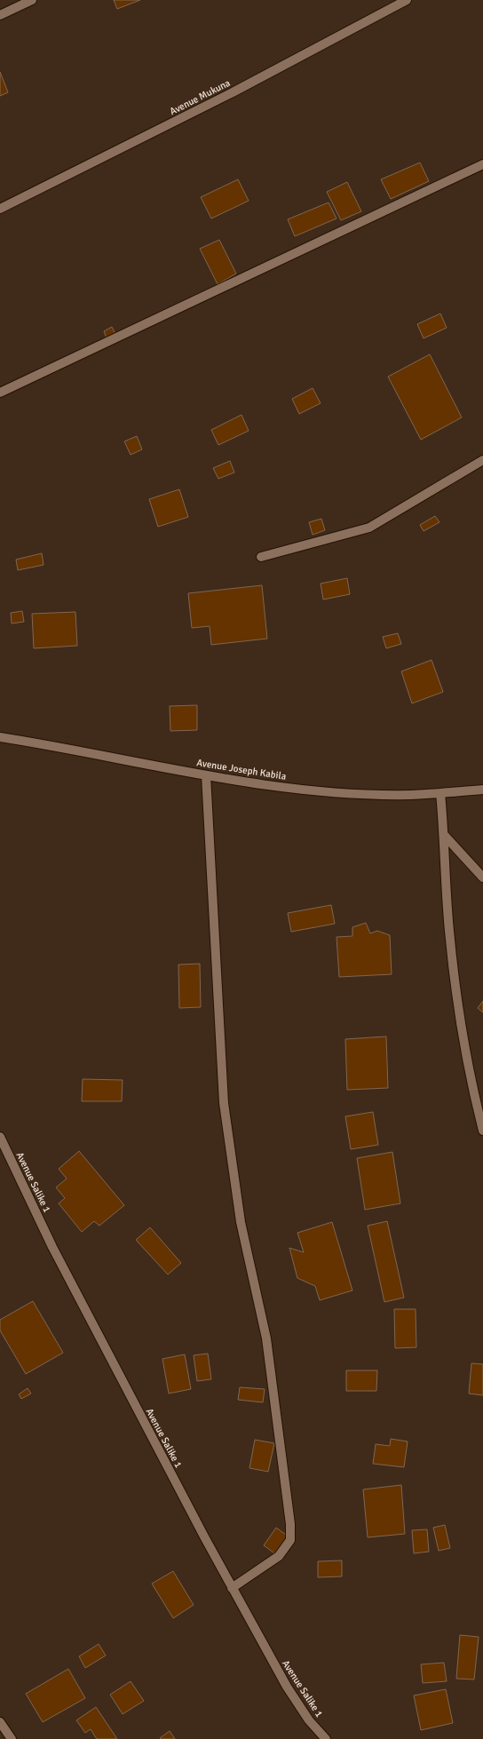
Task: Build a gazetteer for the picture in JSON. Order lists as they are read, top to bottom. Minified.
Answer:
{"streets":{"street":["Avenue Mukuna","Avenue Joseph Kabila","Avenue Salike 1"]}}
